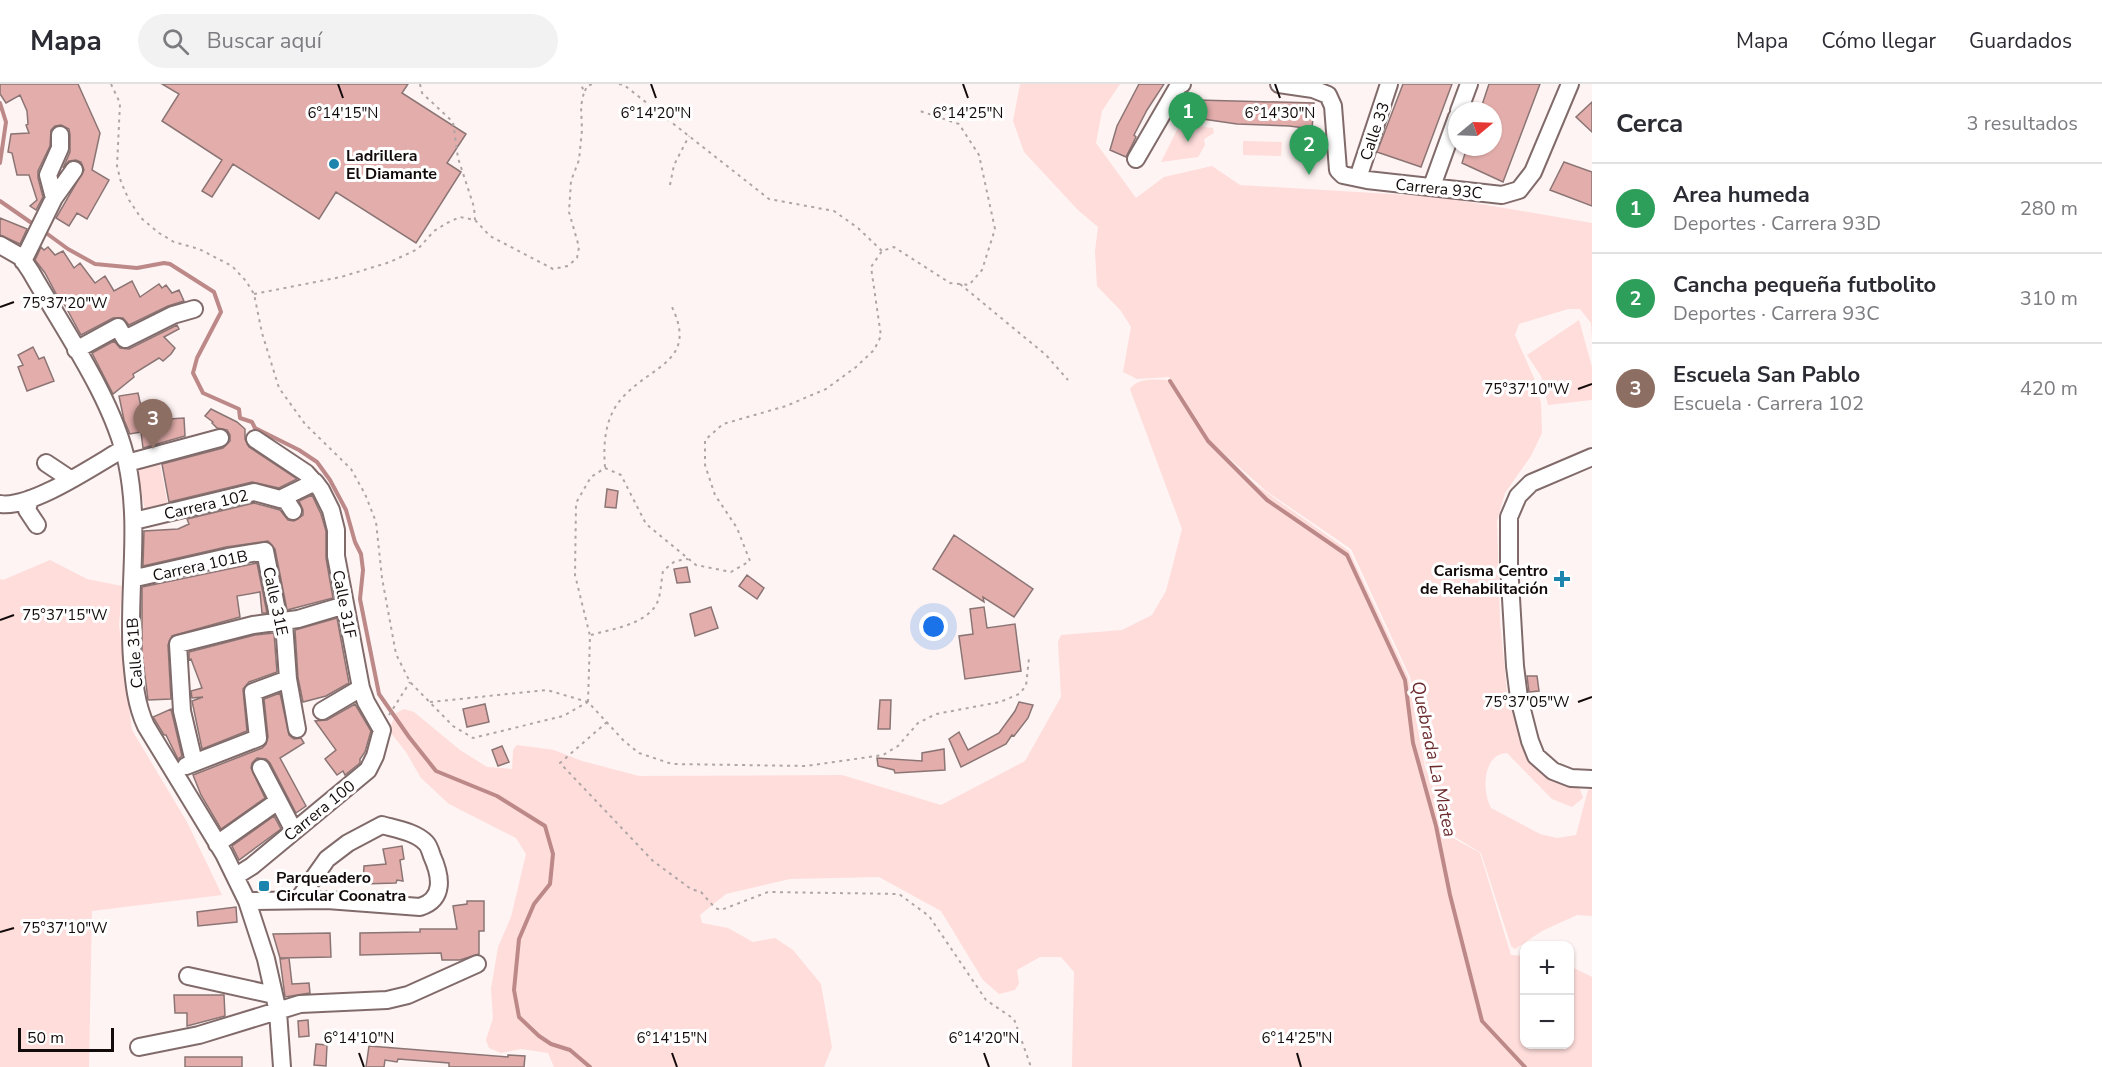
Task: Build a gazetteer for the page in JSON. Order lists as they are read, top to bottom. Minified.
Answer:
{"streets":{"street":["Calle 33","Carrera 93C","Carrera 102","Carrera 101B","Calle 31E","Calle 31F","Calle 31B","Carrera 100"]},"crossings":[["Calle 33","Carrera 93C"],["Carrera 102","Calle 31B"],["Carrera 101B","Calle 31E"],["Calle 31F","Carrera 100"],["Calle 31B","Carrera 100"]],"water":["Quebrada La Matea"],"places":{"other":["Ladrillera El Diamante"],"health":["Carisma Centro de Rehabilitación"],"transit":["Parqueadero Circular Coonatra"]},"scale_bar":"50 m","north":"right","page":{"header":"Mapa","search":"Buscar aquí","nav":["Mapa","Cómo llegar","Guardados"],"heading":["Cerca","3 resultados"],"pins":["1","2","3"],"list":[{"mark":"1","name":"Area humeda","note":"Deportes · Carrera 93D","value":"280 m"},{"mark":"2","name":"Cancha pequeña futbolito","note":"Deportes · Carrera 93C","value":"310 m"},{"mark":"3","name":"Escuela San Pablo","note":"Escuela · Carrera 102","value":"420 m"}],"map_buttons":["+","−"],"scale":"50 m"},"coordinates":["6°14'20\"N","6°14'15\"N","6°14'25\"N","6°14'30\"N","75°37'20\"W","75°37'10\"W","75°37'15\"W","75°37'05\"W","6°14'10\"N"]}
